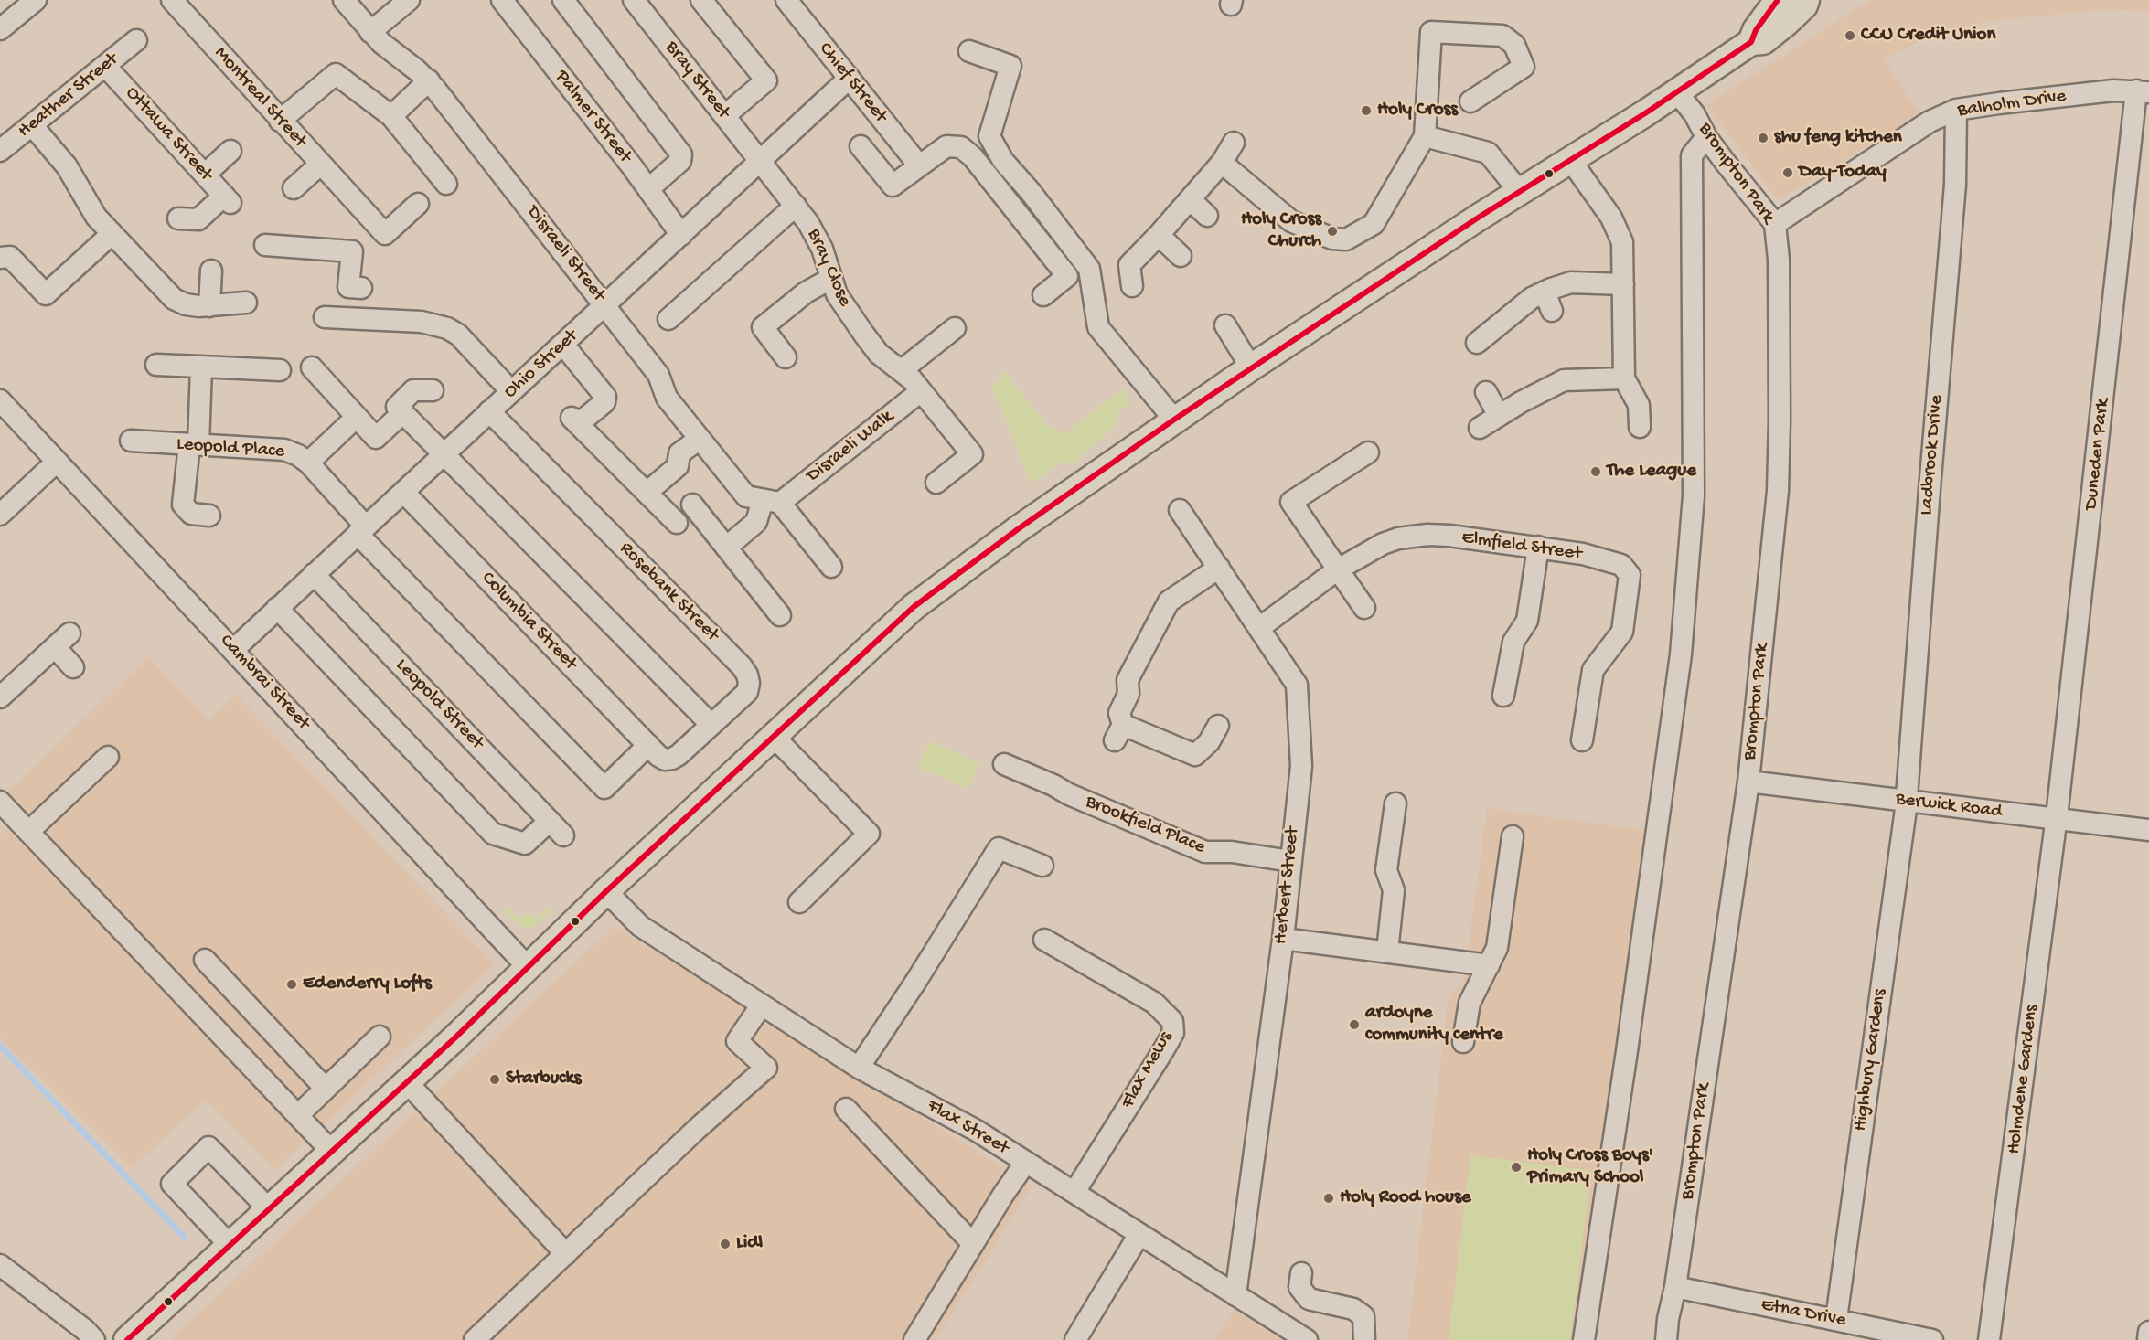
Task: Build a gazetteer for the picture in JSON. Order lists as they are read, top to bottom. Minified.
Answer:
{"streets":{"street":["Bray Street","Chief Street","Heather Street","Montreal Street","Balholm Drive","Palmer Street","Ottawa Street","Brompton Park","Disraeli Street","Bray Close","Ohio Street","Disraeli Walk","Leopold Place","Duneden Park","Ladbrook Drive","Elmfield Street","Rosebank Street","Columbia Street","Cambrai Street","Leopold Street","Berwick Road","Brookfield Place","Herbert Street","Highbury Gardens","Flax Mews","Holmdene Gardens","Flax Street","Etna Drive"]},"crossings":[["Bray Street","Bray Close"],["Bray Street","Ohio Street"],["Chief Street","Ohio Street"],["Heather Street","Ottawa Street"],["Balholm Drive","Brompton Park"],["Balholm Drive","Duneden Park"],["Balholm Drive","Ladbrook Drive"],["Palmer Street","Ohio Street"],["Brompton Park","Berwick Road"],["Brompton Park","Etna Drive"],["Disraeli Street","Ohio Street"],["Disraeli Street","Disraeli Walk"],["Bray Close","Ohio Street"],["Bray Close","Disraeli Walk"],["Ohio Street","Leopold Place"],["Ohio Street","Rosebank Street"],["Ohio Street","Columbia Street"],["Ohio Street","Cambrai Street"],["Ohio Street","Leopold Street"],["Leopold Place","Rosebank Street"],["Leopold Place","Columbia Street"],["Duneden Park","Berwick Road"],["Duneden Park","Holmdene Gardens"],["Ladbrook Drive","Berwick Road"],["Ladbrook Drive","Highbury Gardens"],["Elmfield Street","Herbert Street"],["Rosebank Street","Columbia Street"],["Berwick Road","Highbury Gardens"],["Berwick Road","Holmdene Gardens"],["Brookfield Place","Herbert Street"],["Herbert Street","Flax Street"],["Highbury Gardens","Etna Drive"],["Flax Mews","Flax Street"]],"places":["CCU Credit Union","Holy Cross","shu feng kitchen","Day-Today","Holy Cross Church","The League","Edenderry Lofts","ardoyne community centre","Starbucks","Holy Cross Boys' Primary School","Holy Rood house","Lidl"]}
